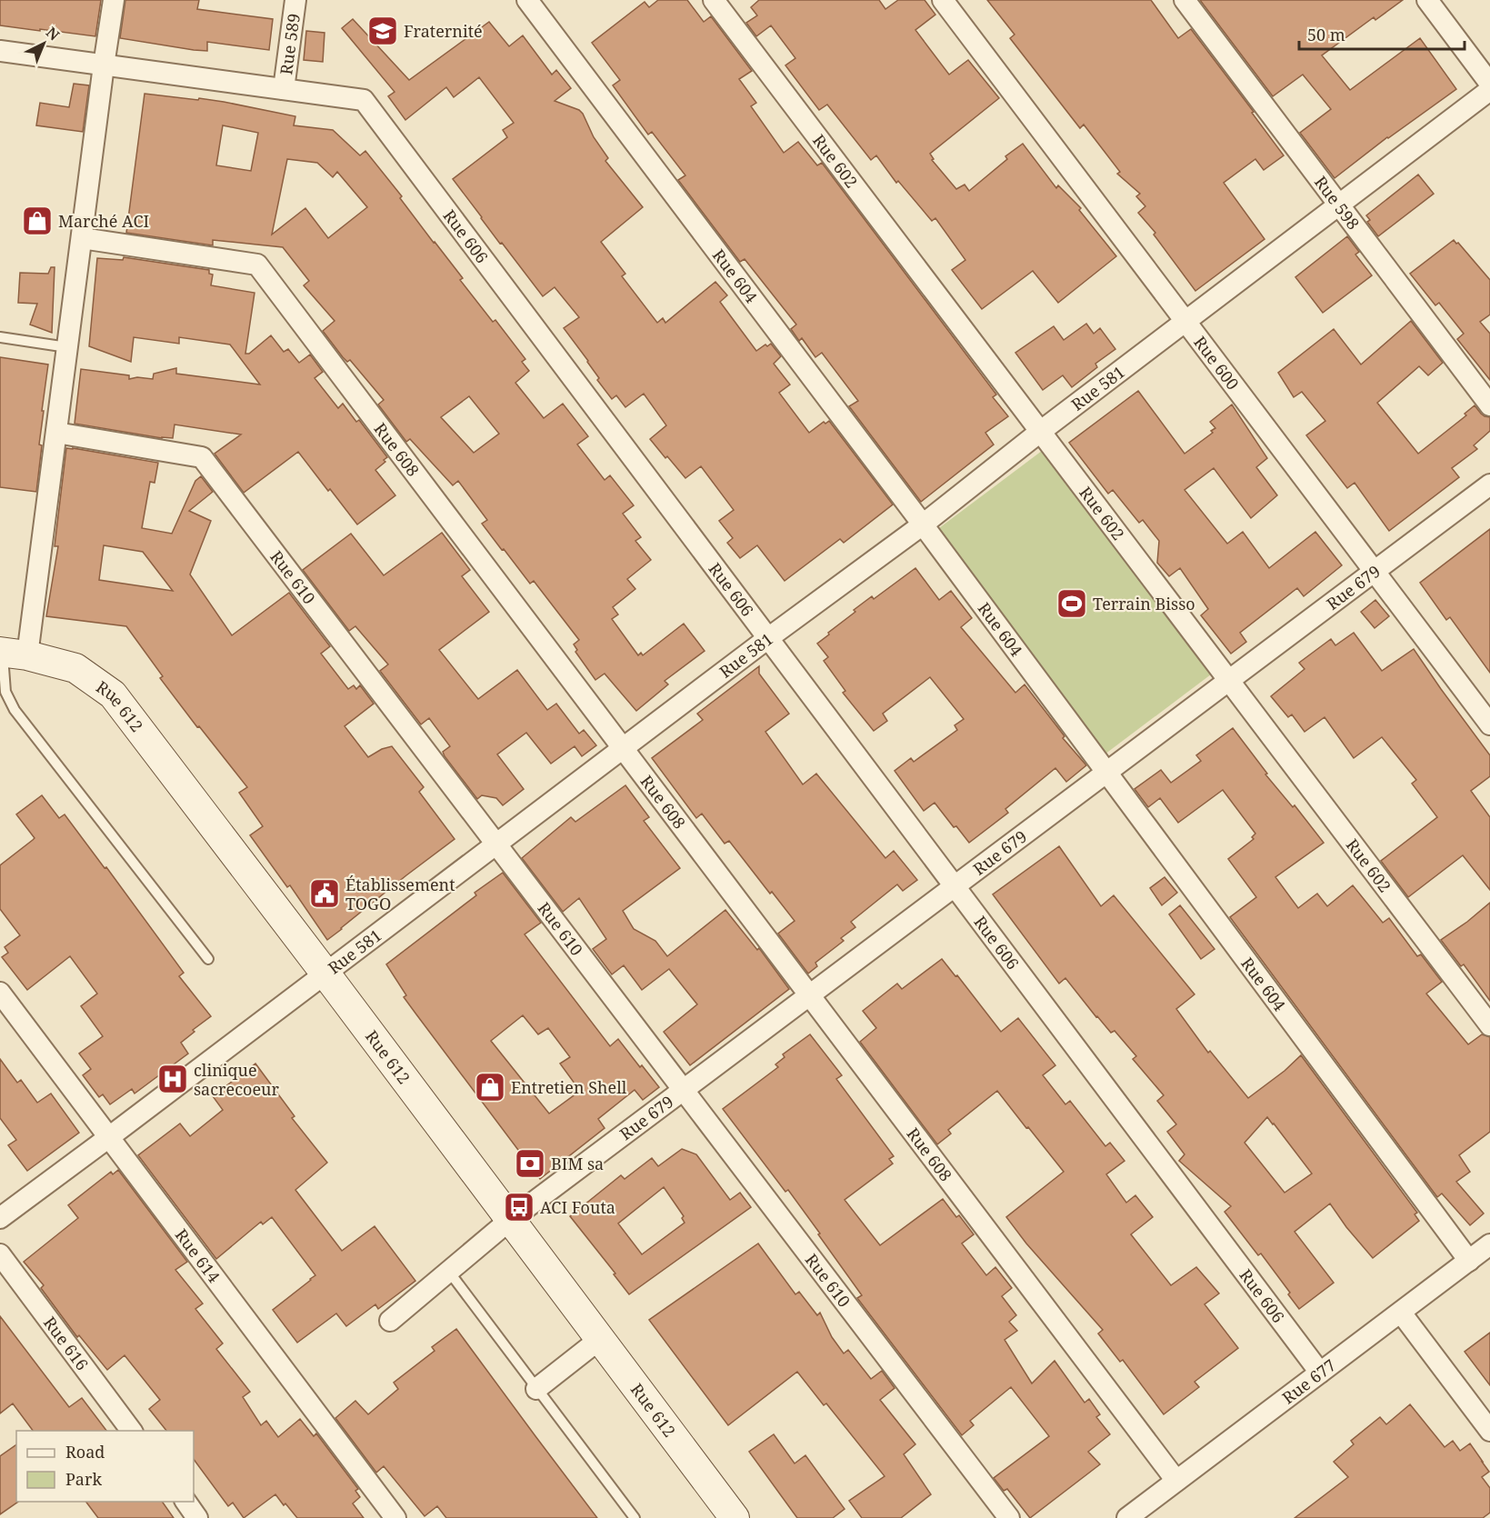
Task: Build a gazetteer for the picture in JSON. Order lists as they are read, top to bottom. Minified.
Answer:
{"streets":{"street":["Rue 589","Rue 602","Rue 598","Rue 606","Rue 604","Rue 600","Rue 581","Rue 608","Rue 610","Rue 679","Rue 612","Rue 614","Rue 616","Rue 677"]},"crossings":[["Rue 589","Rue 606"],["Rue 602","Rue 581"],["Rue 602","Rue 679"],["Rue 598","Rue 581"],["Rue 606","Rue 581"],["Rue 606","Rue 679"],["Rue 606","Rue 677"],["Rue 604","Rue 581"],["Rue 604","Rue 679"],["Rue 604","Rue 677"],["Rue 600","Rue 581"],["Rue 600","Rue 679"],["Rue 581","Rue 608"],["Rue 581","Rue 610"],["Rue 581","Rue 612"],["Rue 581","Rue 614"],["Rue 608","Rue 679"],["Rue 608","Rue 677"],["Rue 610","Rue 679"],["Rue 679","Rue 612"]],"places":{"school or university":["Fraternité"],"shop":["Marché ACI","Entretien Shell"],"sports":["Terrain Bisso"],"public building":["Établissement TOGO"],"hospital":["clinique sacrecoeur"],"bank":["BIM sa"],"bus stop":["ACI Fouta"]},"legend":["Road","Park"],"scale_bar":"50 m","north":"top right"}
